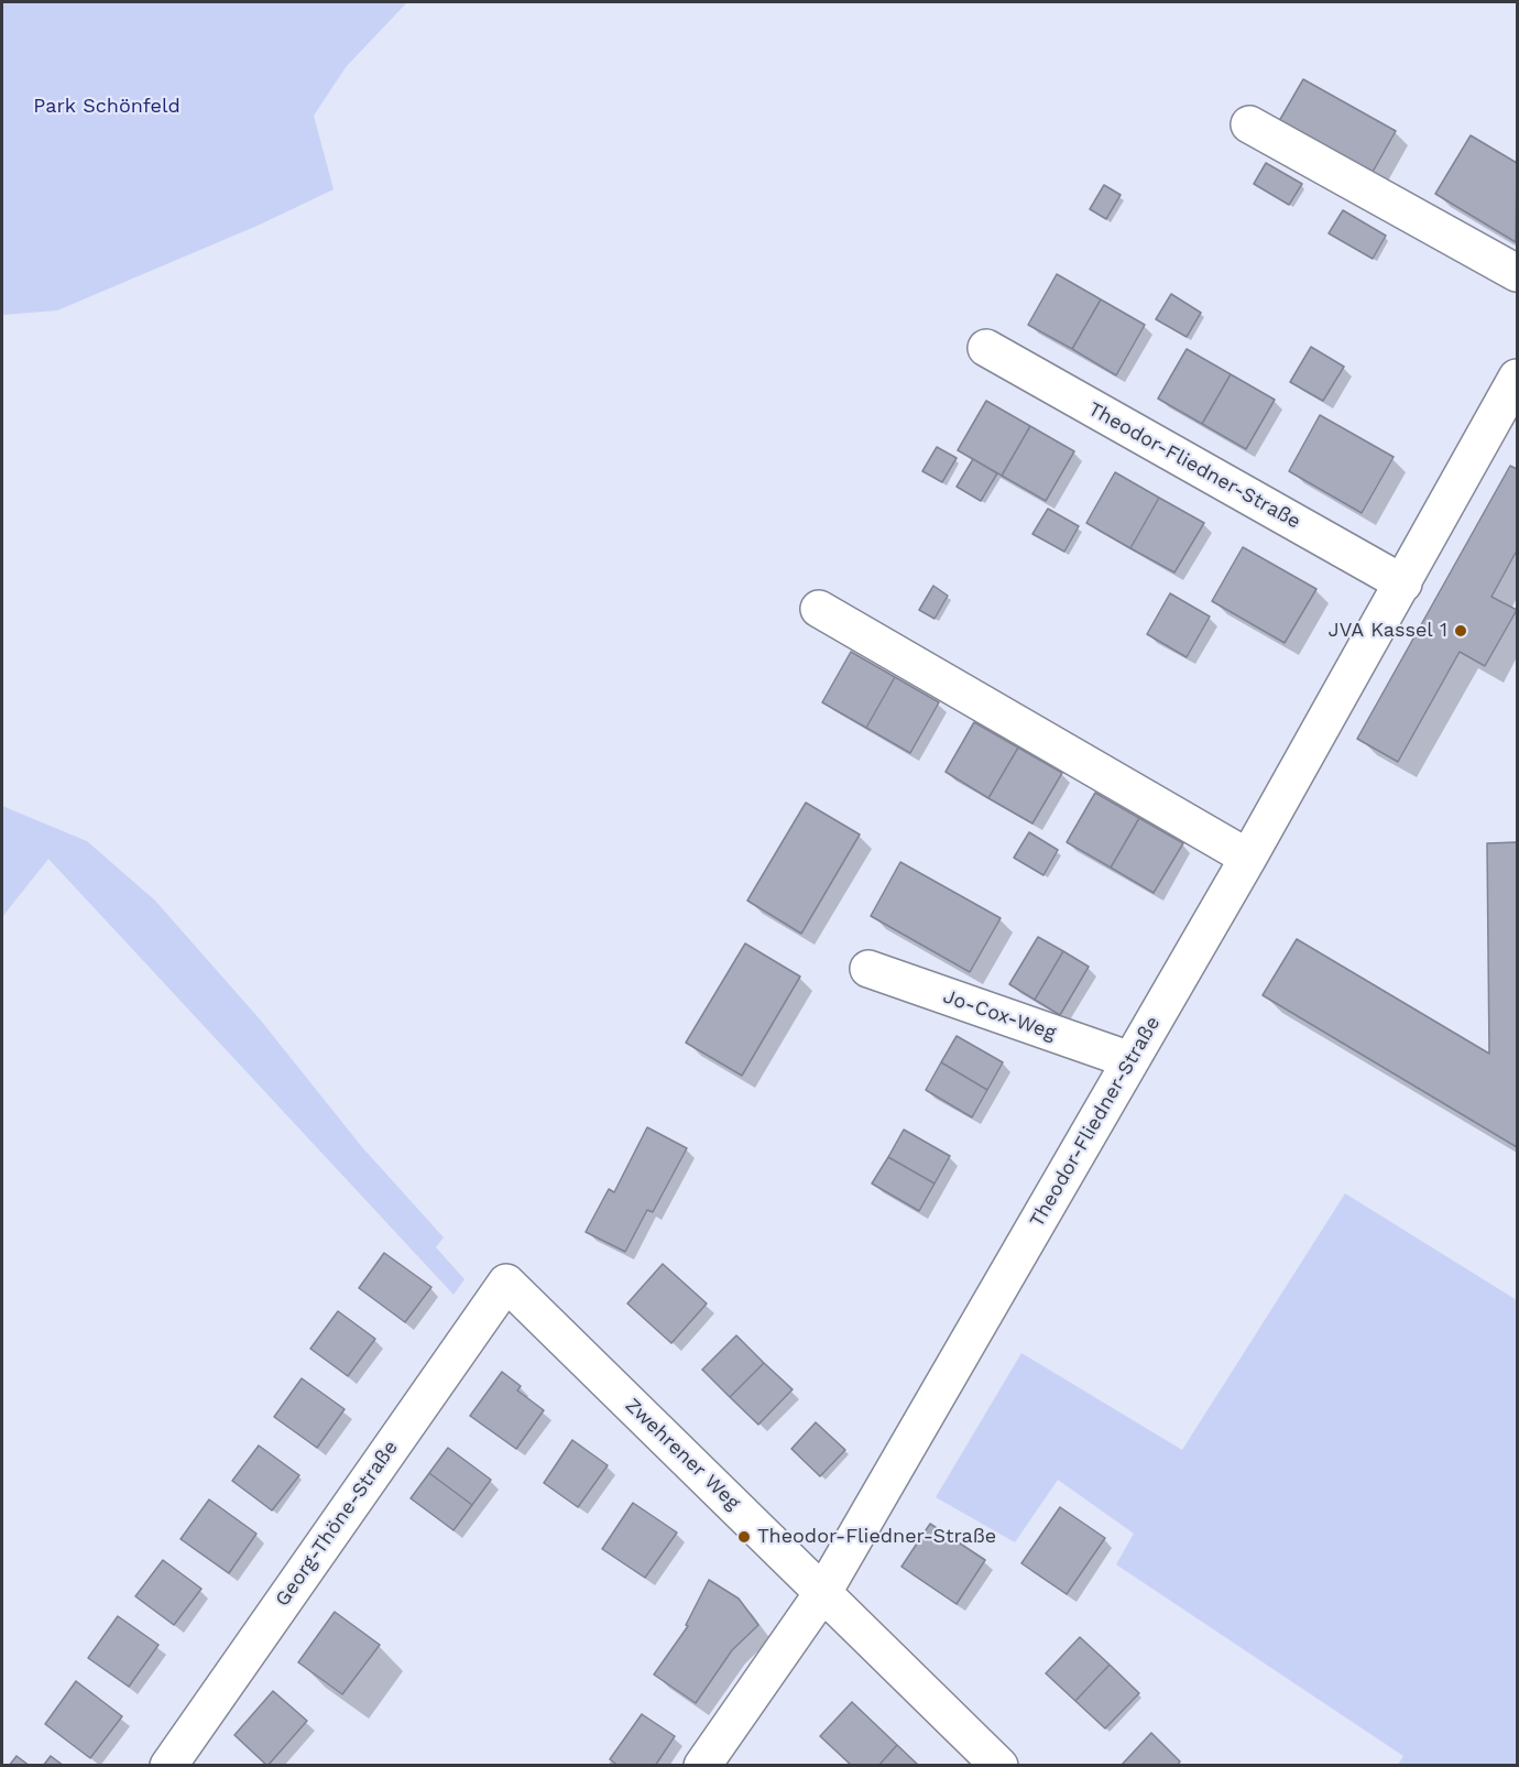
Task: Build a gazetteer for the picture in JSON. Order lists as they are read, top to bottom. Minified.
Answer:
{"streets":{"street":["Theodor-Fliedner-Straße","Jo-Cox-Weg","Zwehrener Weg","Georg-Thöne-Straße"]},"crossings":[["Theodor-Fliedner-Straße","Jo-Cox-Weg"],["Theodor-Fliedner-Straße","Zwehrener Weg"],["Zwehrener Weg","Georg-Thöne-Straße"]],"parks":["Park Schönfeld"],"places":["JVA Kassel 1","Theodor-Fliedner-Straße"]}
